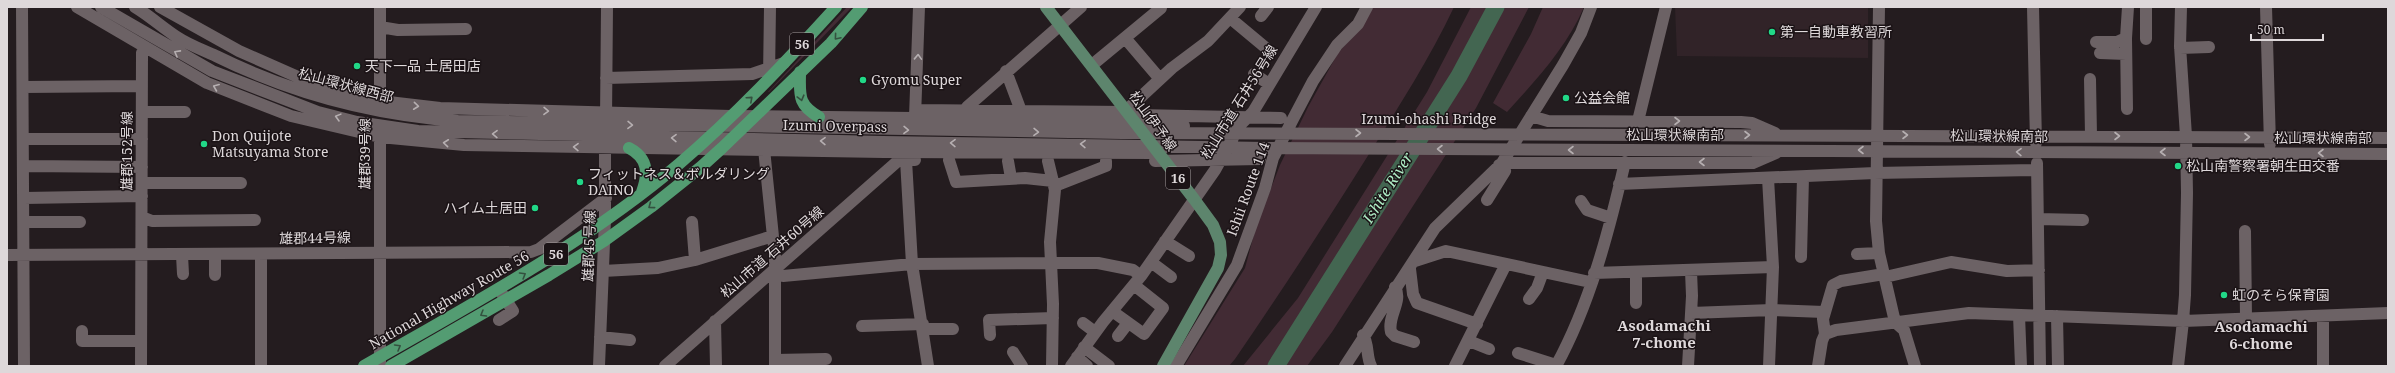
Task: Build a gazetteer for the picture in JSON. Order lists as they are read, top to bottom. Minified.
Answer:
{"streets":{"highway":["56","National Highway Route 56"],"main road":["松山伊予線","16"],"street":["松山環状線西部","松山市道 石井56号線","Izumi-ohashi Bridge","Izumi Overpass","松山環状線南部","雄郡152号線","雄郡39号線","Ishii Route 114","雄郡44号線","雄郡45号線","松山市道 石井60号線"]},"crossings":[["松山環状線西部","Izumi Overpass"],["松山環状線西部","雄郡39号線"],["松山市道 石井56号線","松山伊予線"],["Izumi-ohashi Bridge","Izumi Overpass"],["Izumi-ohashi Bridge","松山環状線南部"],["雄郡152号線","雄郡44号線"],["雄郡39号線","雄郡44号線"],["雄郡39号線","National Highway Route 56"],["雄郡44号線","雄郡45号線"],["雄郡45号線","National Highway Route 56"]],"districts":["Asodamachi 7-chome","Asodamachi 6-chome"],"water":["Ishite River"],"places":["第一自動車教習所","天下一品 土居田店","Gyomu Super","公益会館","Don Quijote Matsuyama Store","松山南警察署朝生田交番","フィットネス＆ボルダリング DAINO","ハイム土居田","虹のそら保育園"],"scale_bar":"50 m"}
